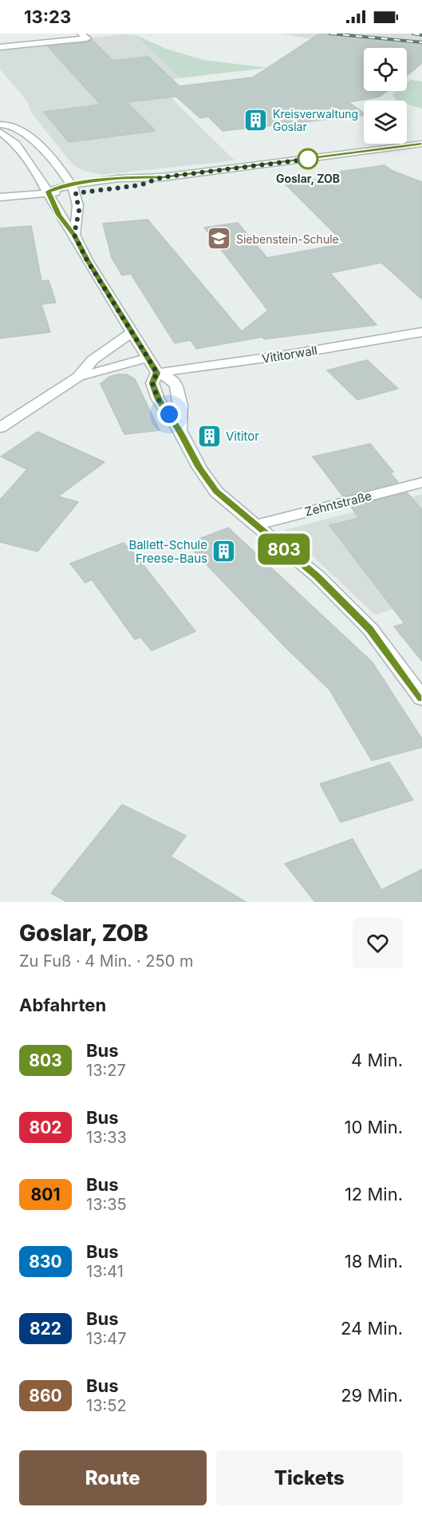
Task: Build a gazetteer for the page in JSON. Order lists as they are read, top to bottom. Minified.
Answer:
{"streets":{"street":["Vititorwall","Zehntstraße"]},"places":{"building":["Kreisverwaltung Goslar","Vititor","Ballett-Schule Freese-Baus"],"other":["Goslar, ZOB"],"school or university":["Siebenstein-Schule"]},"lines":["bus line 803"],"page":{"status":"13:23","on_map":"803","heading":[["Goslar, ZOB","Zu Fuß · 4 Min. · 250 m"],"Abfahrten"],"list":[{"mark":"803","name":"Bus","note":"13:27","value":"4 Min."},{"mark":"802","name":"Bus","note":"13:33","value":"10 Min."},{"mark":"801","name":"Bus","note":"13:35","value":"12 Min."},{"mark":"830","name":"Bus","note":"13:41","value":"18 Min."},{"mark":"822","name":"Bus","note":"13:47","value":"24 Min."},{"mark":"860","name":"Bus","note":"13:52","value":"29 Min."}],"buttons":["Route","Tickets"]}}
